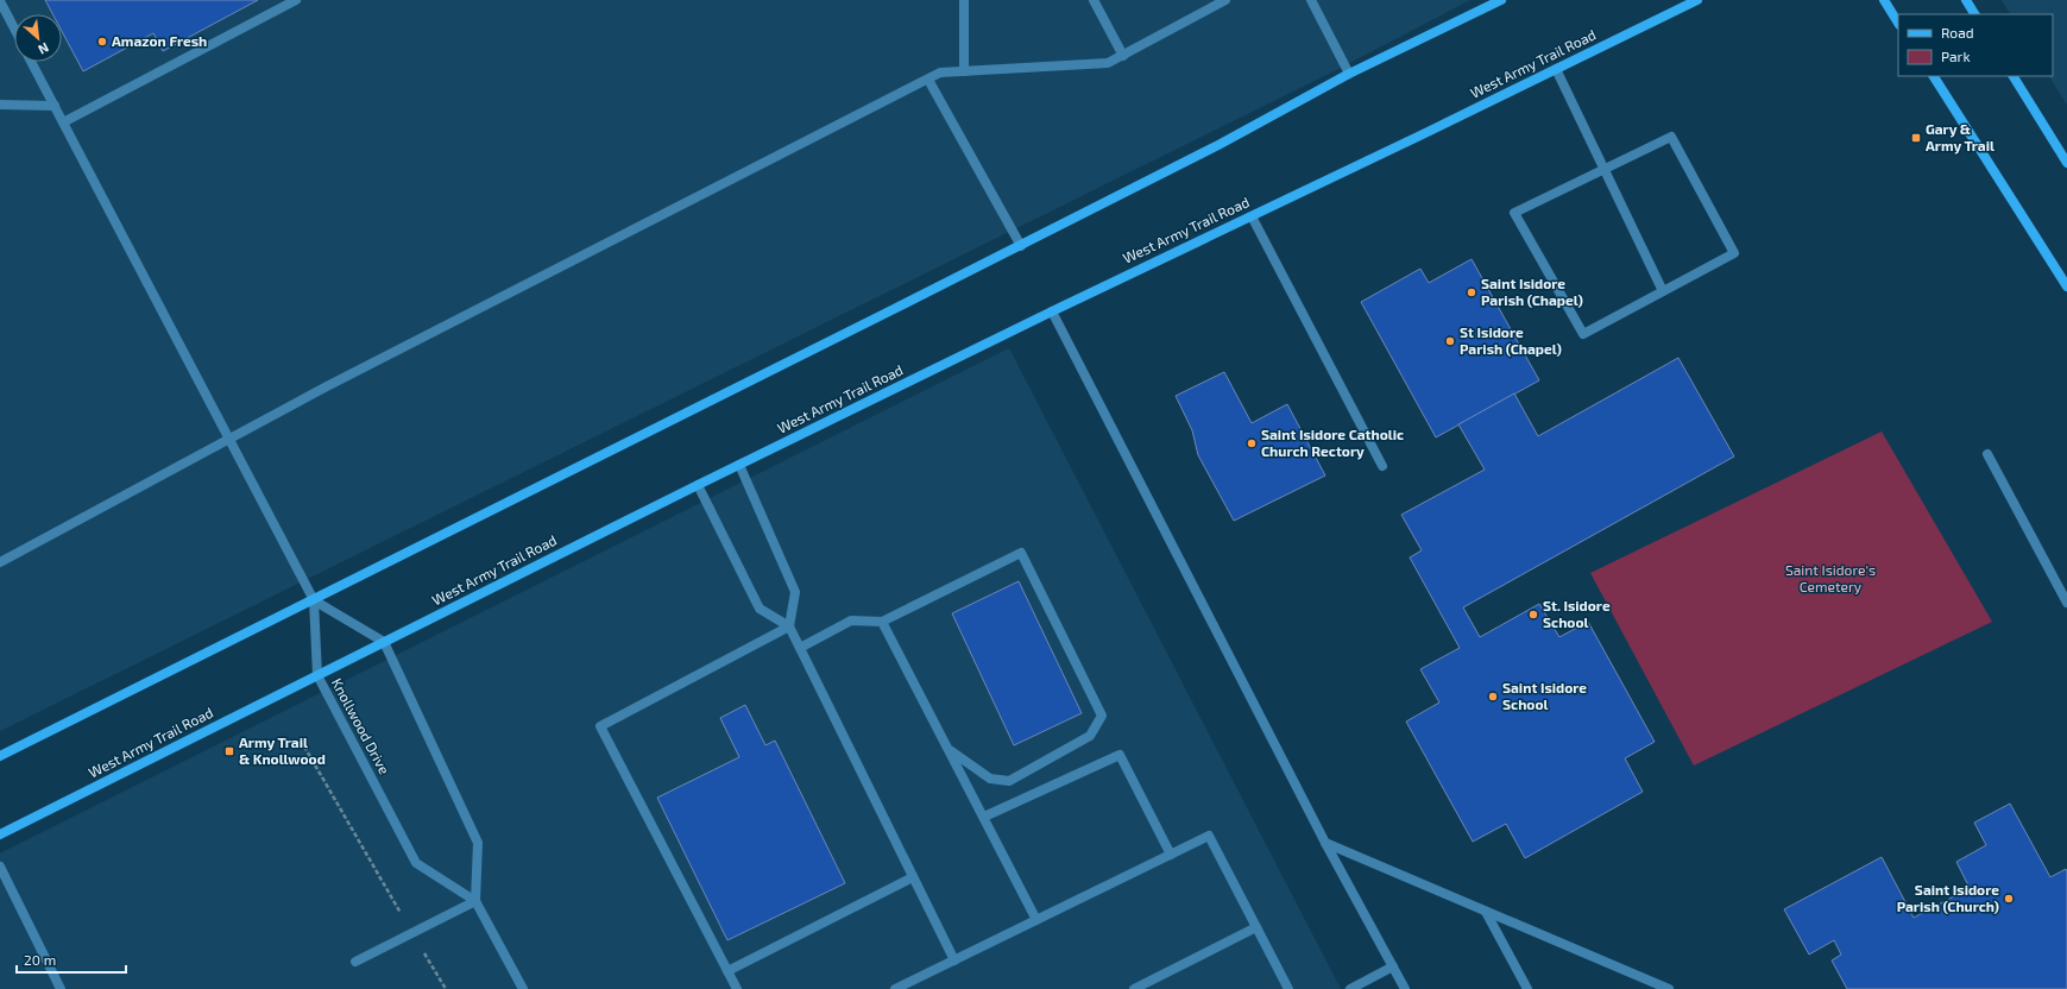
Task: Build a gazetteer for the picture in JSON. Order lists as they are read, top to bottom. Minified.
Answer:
{"streets":{"main road":["West Army Trail Road"],"street":["Knollwood Drive"]},"crossings":[["West Army Trail Road","Knollwood Drive"]],"parks":["Saint Isidore's Cemetery"],"places":{"other":["Amazon Fresh","Saint Isidore Parish (Chapel)","St Isidore Parish (Chapel)","Saint Isidore Catholic Church Rectory","St. Isidore School","Saint Isidore School","Saint Isidore Parish (Church)"],"transit":["Gary & Army Trail","Army Trail & Knollwood"]},"legend":["Road","Park"],"scale_bar":"20 m","north":"bottom right"}
